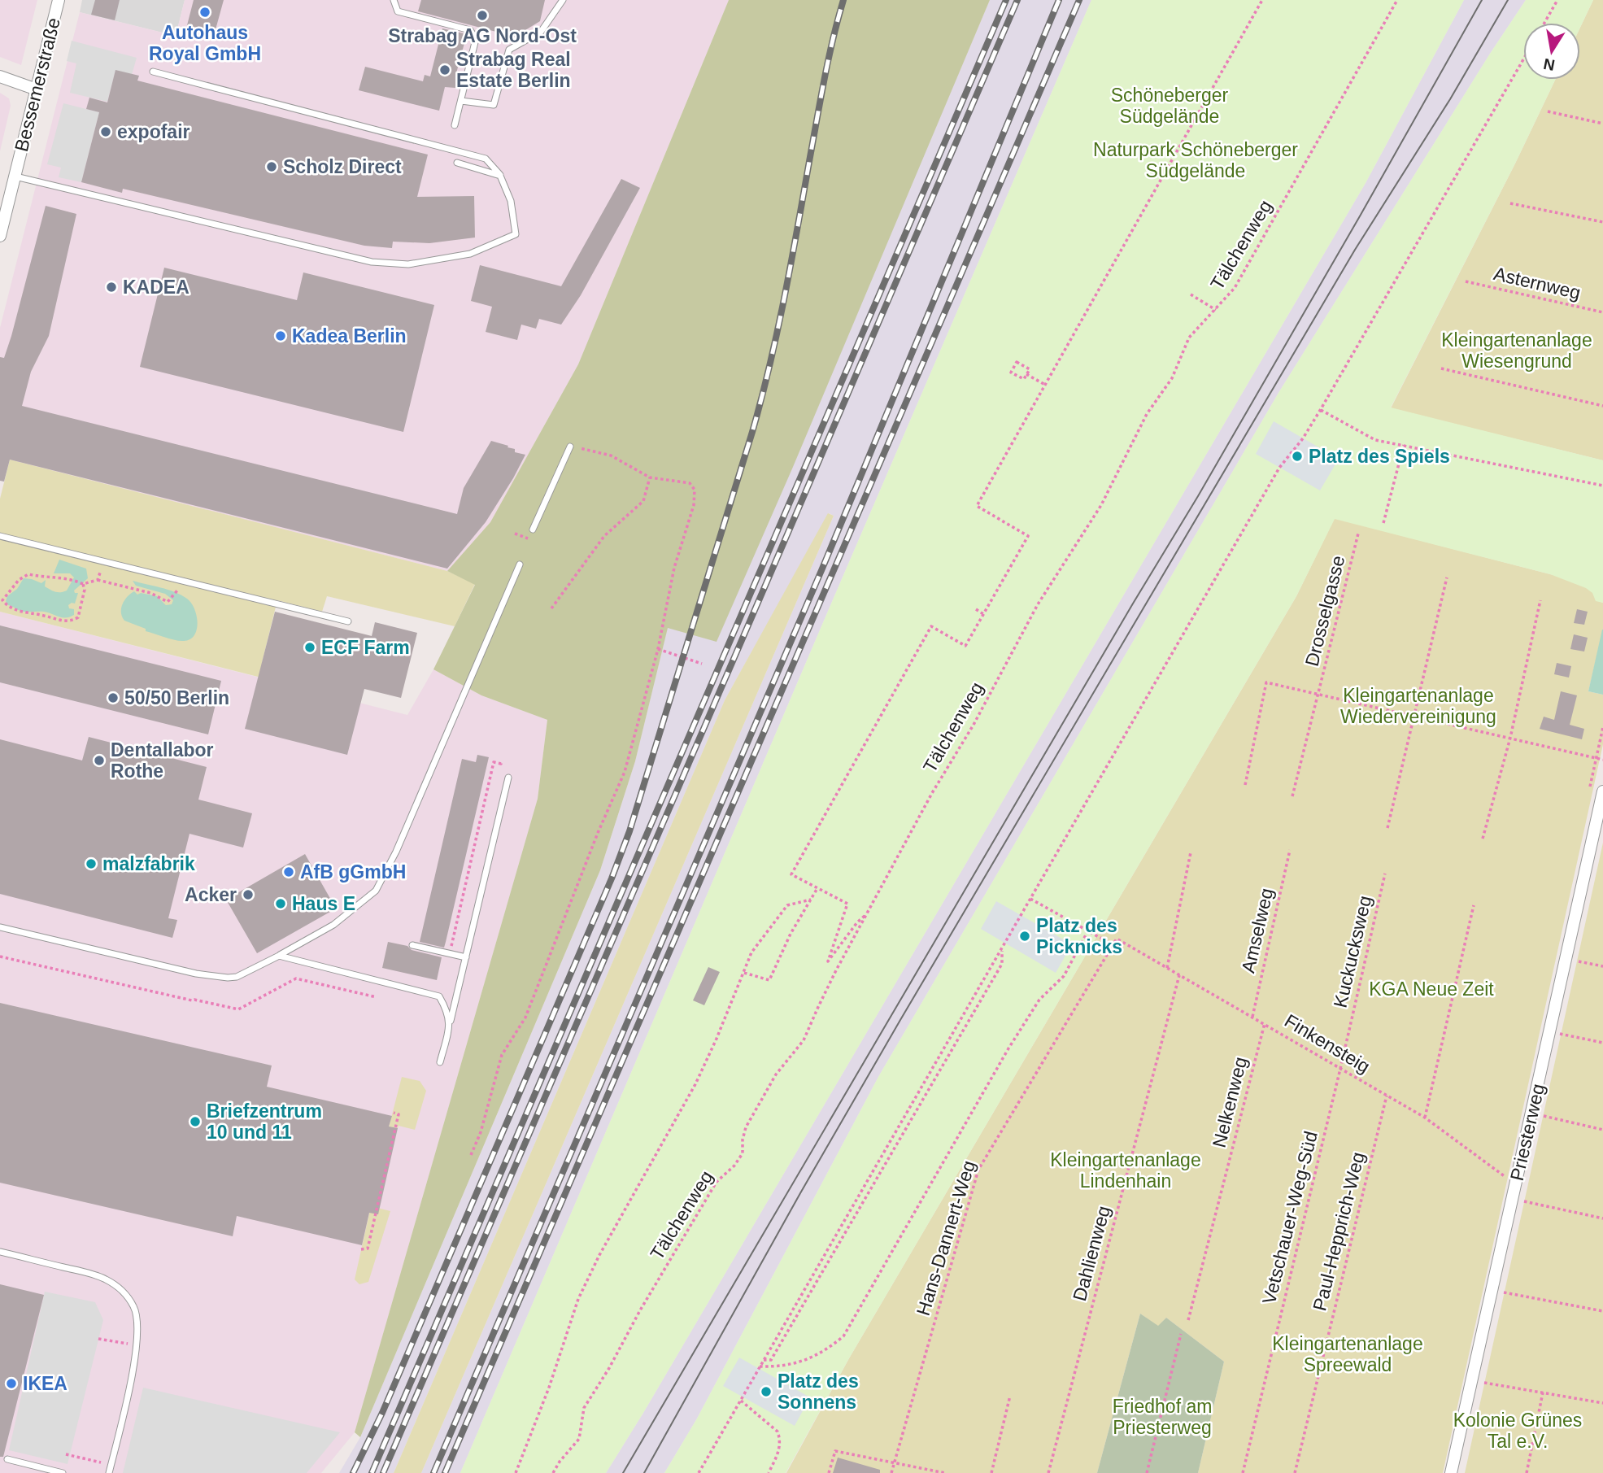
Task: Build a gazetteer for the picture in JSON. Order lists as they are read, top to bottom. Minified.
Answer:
{"streets":{"street":["Bessemerstraße","Priesterweg"],"path":["Tälchenweg","Asternweg","Drosselgasse","Amselweg","Kuckucksweg","Finkensteig","Nelkenweg","Vetschauer-Weg-Süd","Paul-Hepprich-Weg","Hans-Dannert-Weg","Dahlienweg"]},"crossings":[["Amselweg","Finkensteig"],["Kuckucksweg","Finkensteig"],["Kuckucksweg","Vetschauer-Weg-Süd"],["Finkensteig","Nelkenweg"],["Finkensteig","Priesterweg"],["Finkensteig","Vetschauer-Weg-Süd"],["Finkensteig","Paul-Hepprich-Weg"],["Finkensteig","Hans-Dannert-Weg"],["Finkensteig","Dahlienweg"]],"parks":["Schöneberger Südgelände","Naturpark Schöneberger Südgelände","Kleingartenanlage Wiesengrund","Kleingartenanlage Wiedervereinigung","KGA Neue Zeit","Kleingartenanlage Lindenhain","Kleingartenanlage Spreewald","Friedhof am Priesterweg","Kolonie Grünes Tal e.V."],"places":["Autohaus Royal GmbH","Strabag AG Nord-Ost","Strabag Real Estate Berlin","expofair","Scholz Direct","KADEA","Kadea Berlin","Platz des Spiels","ECF Farm","50/50 Berlin","Dentallabor Rothe","malzfabrik","AfB gGmbH","Acker","Haus E","Platz des Picknicks","Briefzentrum 10 und 11","IKEA","Platz des Sonnens"],"north":"bottom"}
